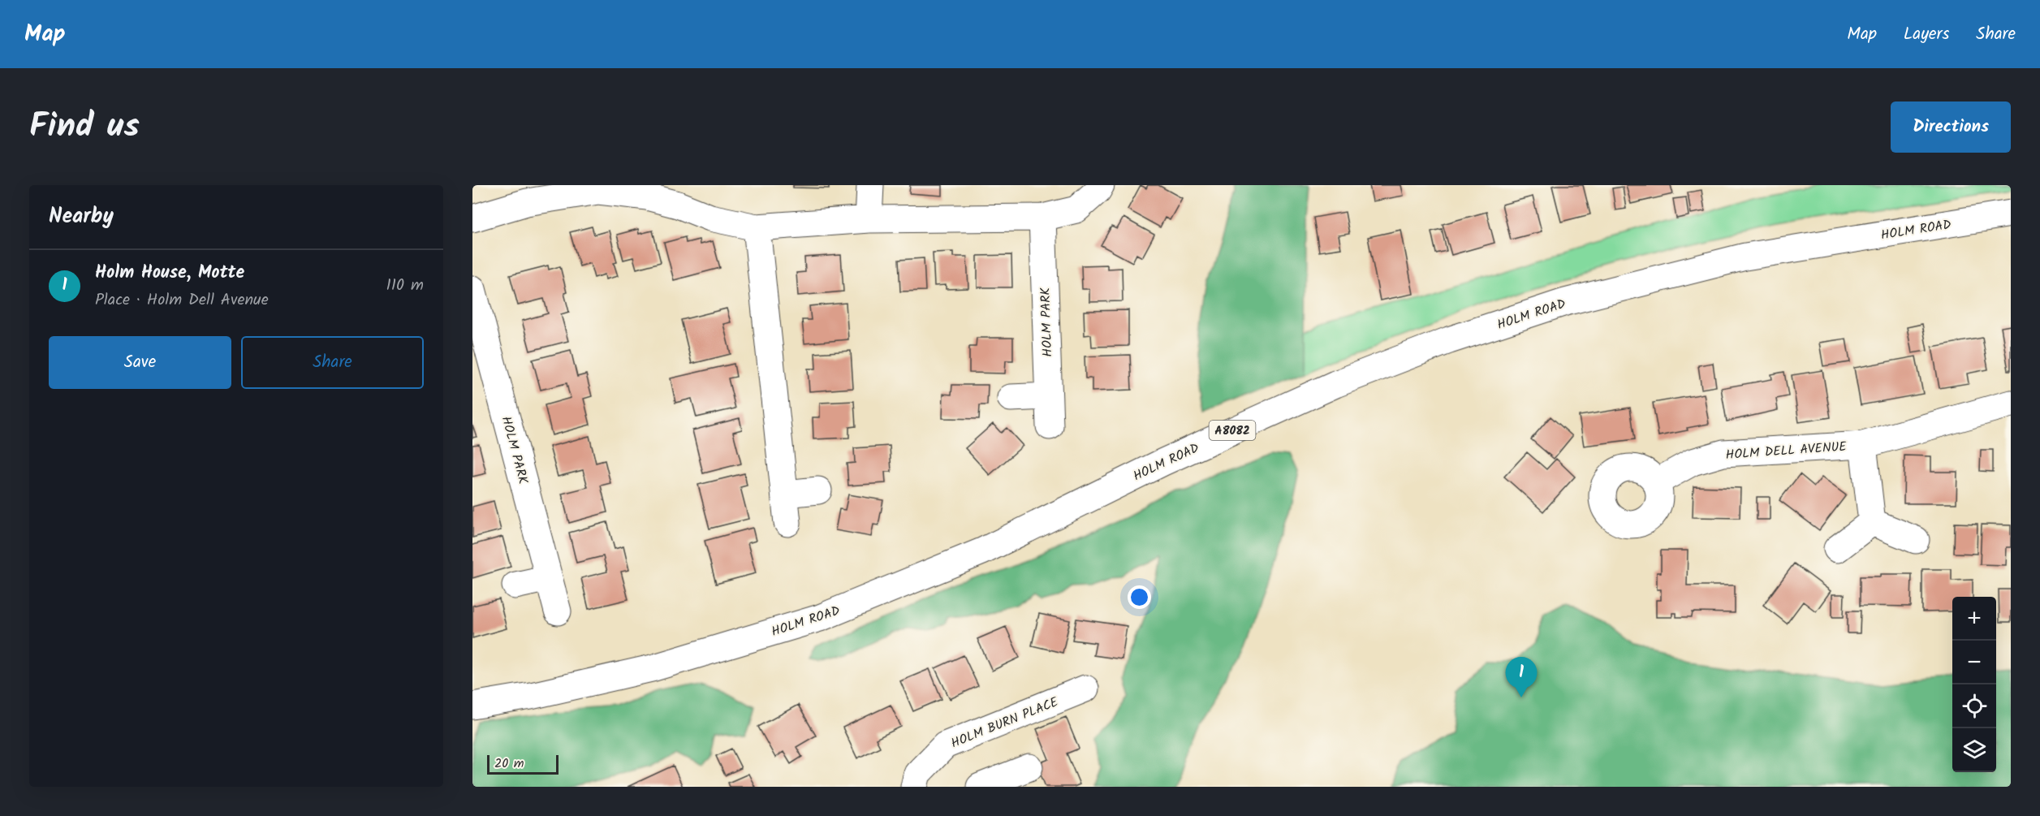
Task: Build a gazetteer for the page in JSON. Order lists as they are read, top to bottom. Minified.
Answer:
{"streets":{"street":["HOLM ROAD","HOLM PARK","A8082","HOLM DELL AVENUE","HOLM BURN PLACE"]},"scale_bar":"20 m","page":{"header":"Map","nav":["Map","Layers","Share"],"title":"Find us","buttons":["Directions",["Save","Share"]],"heading":"Nearby","list":[{"mark":"1","name":"Holm House, Motte","note":"Place · Holm Dell Avenue","value":"110 m"}],"map_buttons":["+","−"],"pins":"1","scale":"20 m"}}
